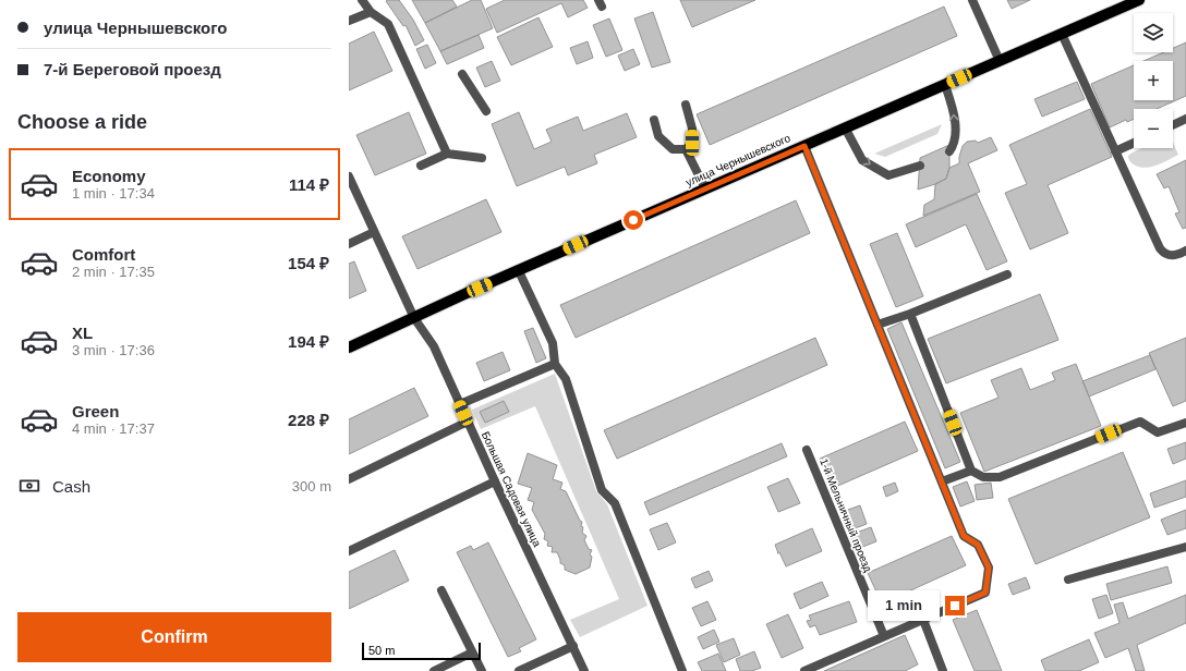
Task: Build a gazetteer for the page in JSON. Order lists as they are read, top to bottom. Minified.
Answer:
{"streets":{"main road":["улица Чернышевского"],"street":["Большая Садовая улица","1-й Мельничный проезд"]},"crossings":[["улица Чернышевского","Большая Садовая улица"]],"scale_bar":"50 m","page":{"banner":["улица Чернышевского","7-й Береговой проезд"],"map_buttons":["+","−"],"heading":"Choose a ride","list":[{"name":"Economy","note":"1 min · 17:34","value":"114 ₽"},{"name":"Comfort","note":"2 min · 17:35","value":"154 ₽"},{"name":"XL","note":"3 min · 17:36","value":"194 ₽"},{"name":"Green","note":"4 min · 17:37","value":"228 ₽"}],"pay":["Cash","300 m"],"bubble":"1 min","buttons":"Confirm","scale":"50 m"}}
